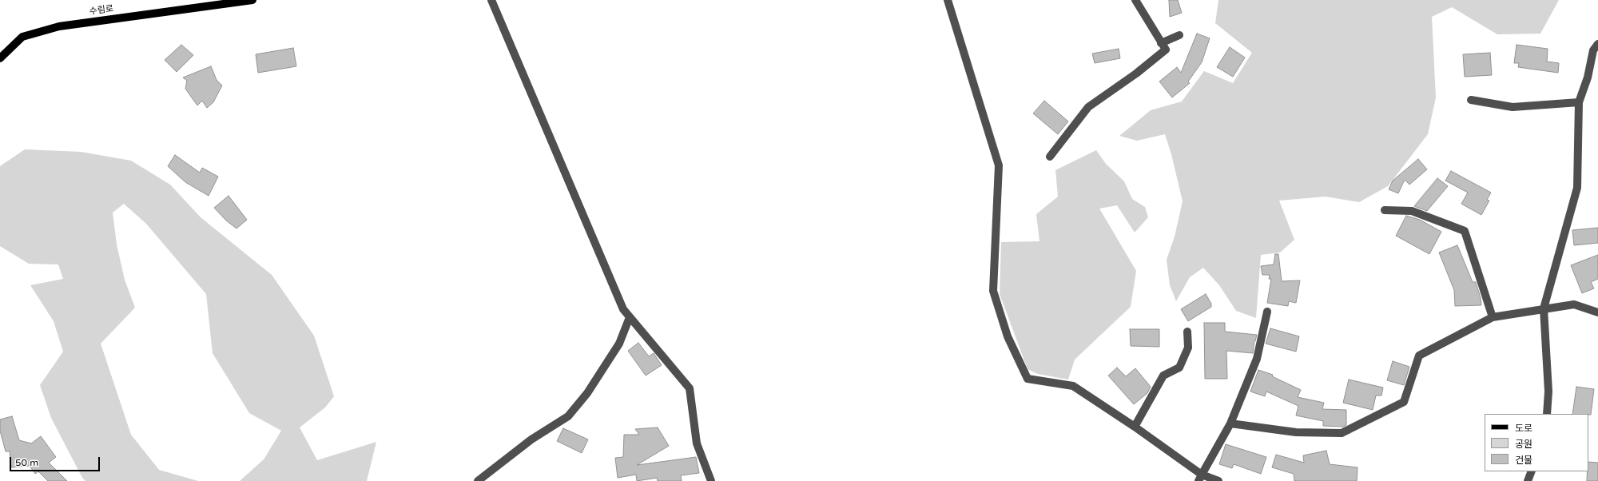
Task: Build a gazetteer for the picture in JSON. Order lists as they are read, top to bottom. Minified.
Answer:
{"streets":{"main road":["수림로"]},"legend":["도로","공원","건물"],"scale_bar":"50 m"}
